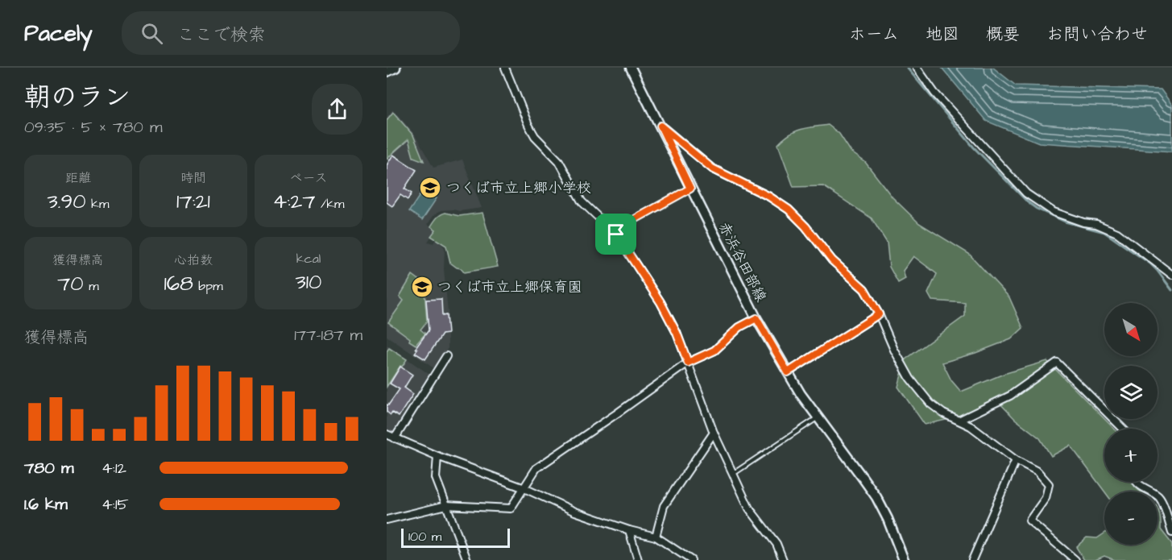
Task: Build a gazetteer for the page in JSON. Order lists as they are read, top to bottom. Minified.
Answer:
{"streets":{"main road":["赤浜谷田部線"]},"places":{"school or university":["つくば市立上郷小学校","つくば市立上郷保育園"]},"scale_bar":"100 m","north":"bottom right","page":{"header":"Pacely","search":"ここで検索","nav":["ホーム","地図","概要","お問い合わせ"],"heading":["朝のラン","09:35 · 5 × 780 m"],"stats":[["距離","3.90 km"],["時間","17:21"],["ペース","4:27 /km"],["獲得標高","70 m"],["心拍数","168 bpm"],["kcal","310"]],"map_buttons":["+","−"],"chart":["獲得標高","177–187 m"],"list":[{"name":"780 m","note":"4:12"},{"name":"1.6 km","note":"4:15"}],"scale":"100 m"}}
